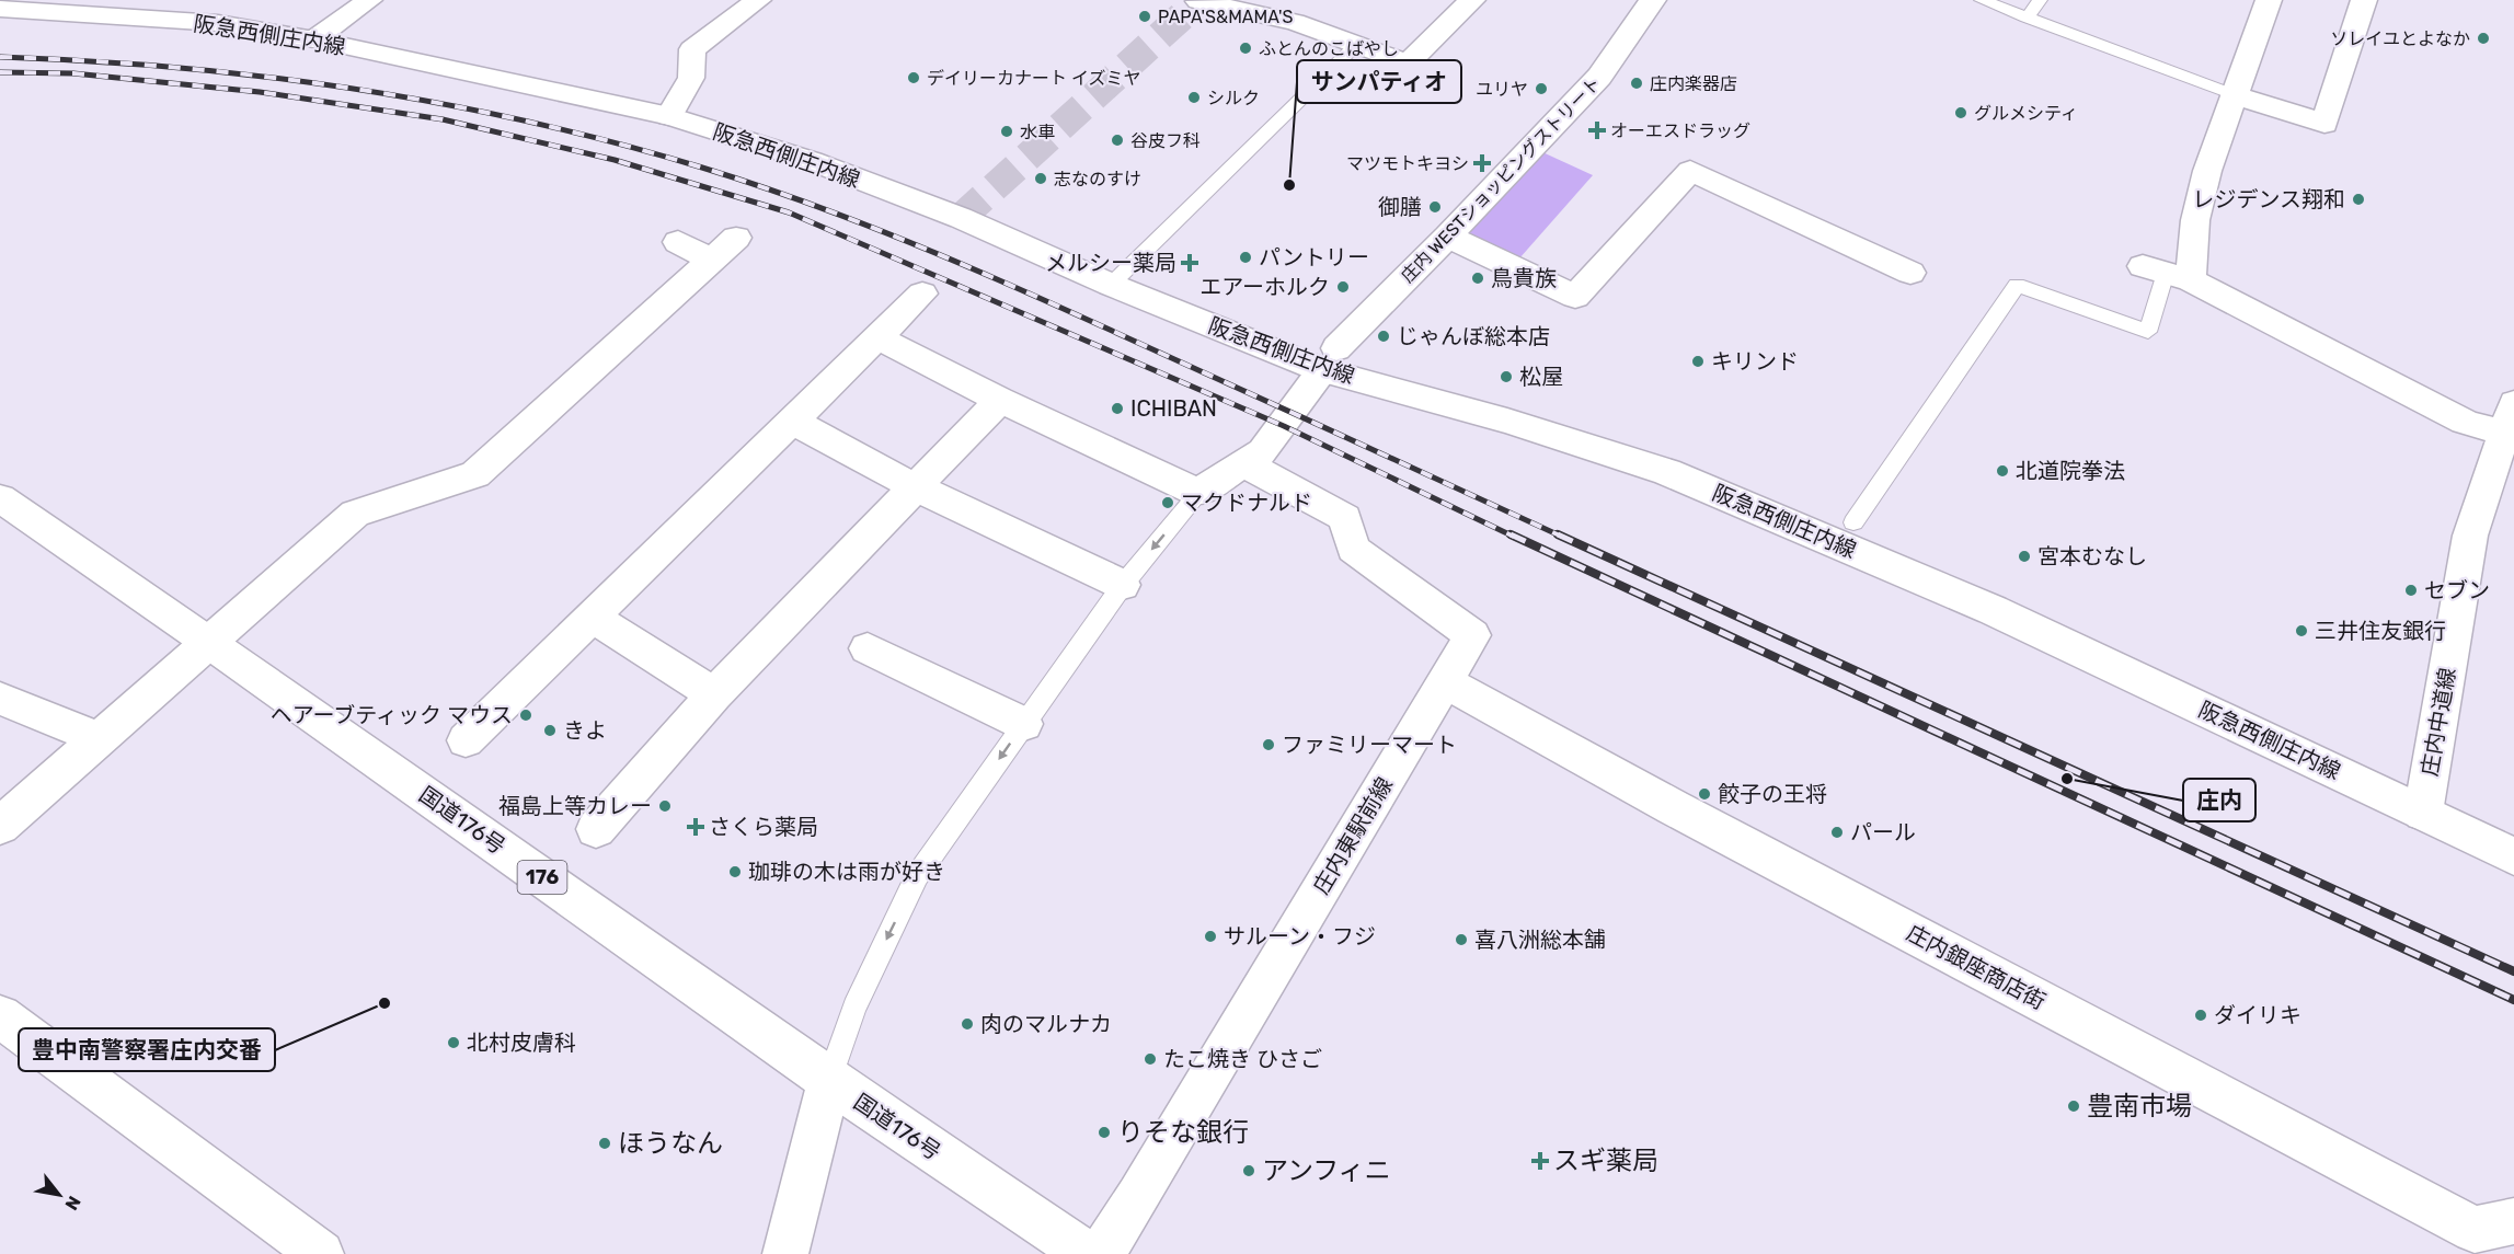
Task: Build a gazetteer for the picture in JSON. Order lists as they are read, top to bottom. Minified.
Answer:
{"streets":{"main road":["阪急西側庄内線","庄内 WESTショッピングストリート","庄内中道線","国道176号","庄内東駅前線","176","庄内銀座商店街"]},"crossings":[["阪急西側庄内線","庄内 WESTショッピングストリート"],["阪急西側庄内線","庄内中道線"],["庄内 WESTショッピングストリート","庄内東駅前線"],["庄内東駅前線","庄内銀座商店街"]],"places":{"other":["PAPA'S&MAMA'S","ソレイユとよなか","ふとんのこばやし","デイリーカナート イズミヤ","庄内楽器店","ユリヤ","シルク","グルメシティ","水車","谷皮フ科","志なのすけ","サンパティオ","レジデンス翔和","御膳","パントリー","鳥貴族","エアーホルク","じゃんぼ総本店","キリンド","松屋","ICHIBAN","北道院拳法","マクドナルド","宮本むなし","セブン","三井住友銀行","ヘアーブティック マウス","きよ","ファミリーマート","庄内","餃子の王将","福島上等カレー","パール","珈琲の木は雨が好き","サルーン・フジ","喜八洲総本舗","豊中南警察署庄内交番","ダイリキ","肉のマルナカ","北村皮膚科","たこ焼き ひさご","豊南市場","りそな銀行","ほうなん","アンフィニ"],"health":["オーエスドラッグ","マツモトキヨシ","メルシー薬局","さくら薬局","スギ薬局"]},"north":"bottom right"}
